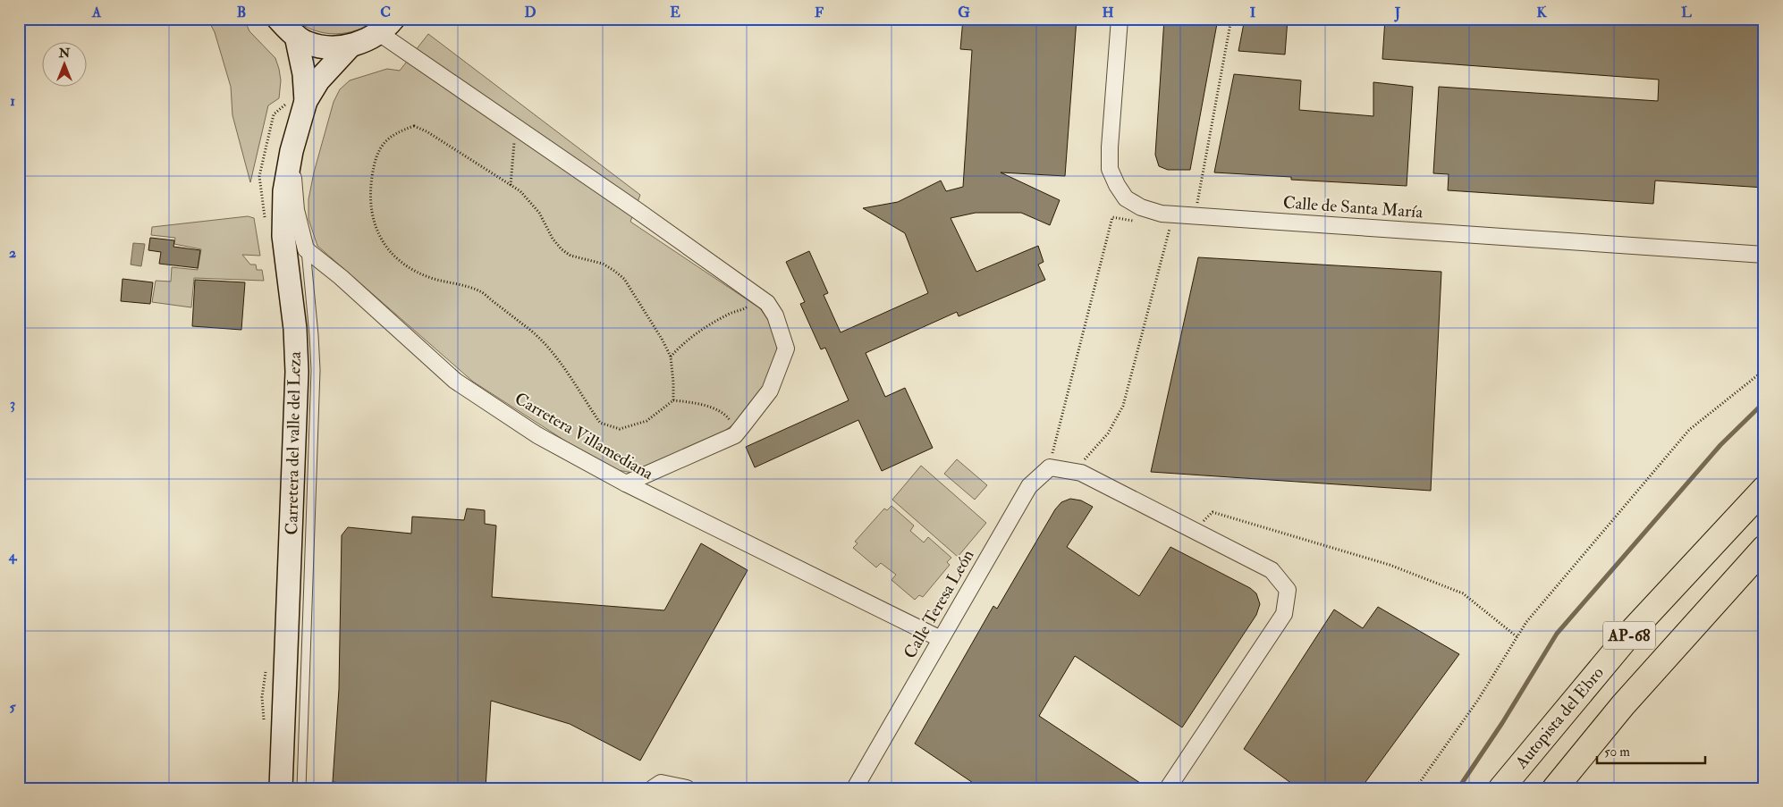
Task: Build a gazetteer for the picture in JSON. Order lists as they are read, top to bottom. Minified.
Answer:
{"streets":{"highway":["AP-68","Autopista del Ebro"],"main road":["Carretera del valle del Leza"],"street":["Calle de Santa María","Carretera Villamediana","Calle Teresa León"]},"crossings":[["Carretera Villamediana","Calle Teresa León"]],"scale_bar":"50 m","north":"top","grid":{"columns":["A","B","C","D","E","F","G","H","I","J","K","L"],"rows":["1","2","3","4","5"]}}
